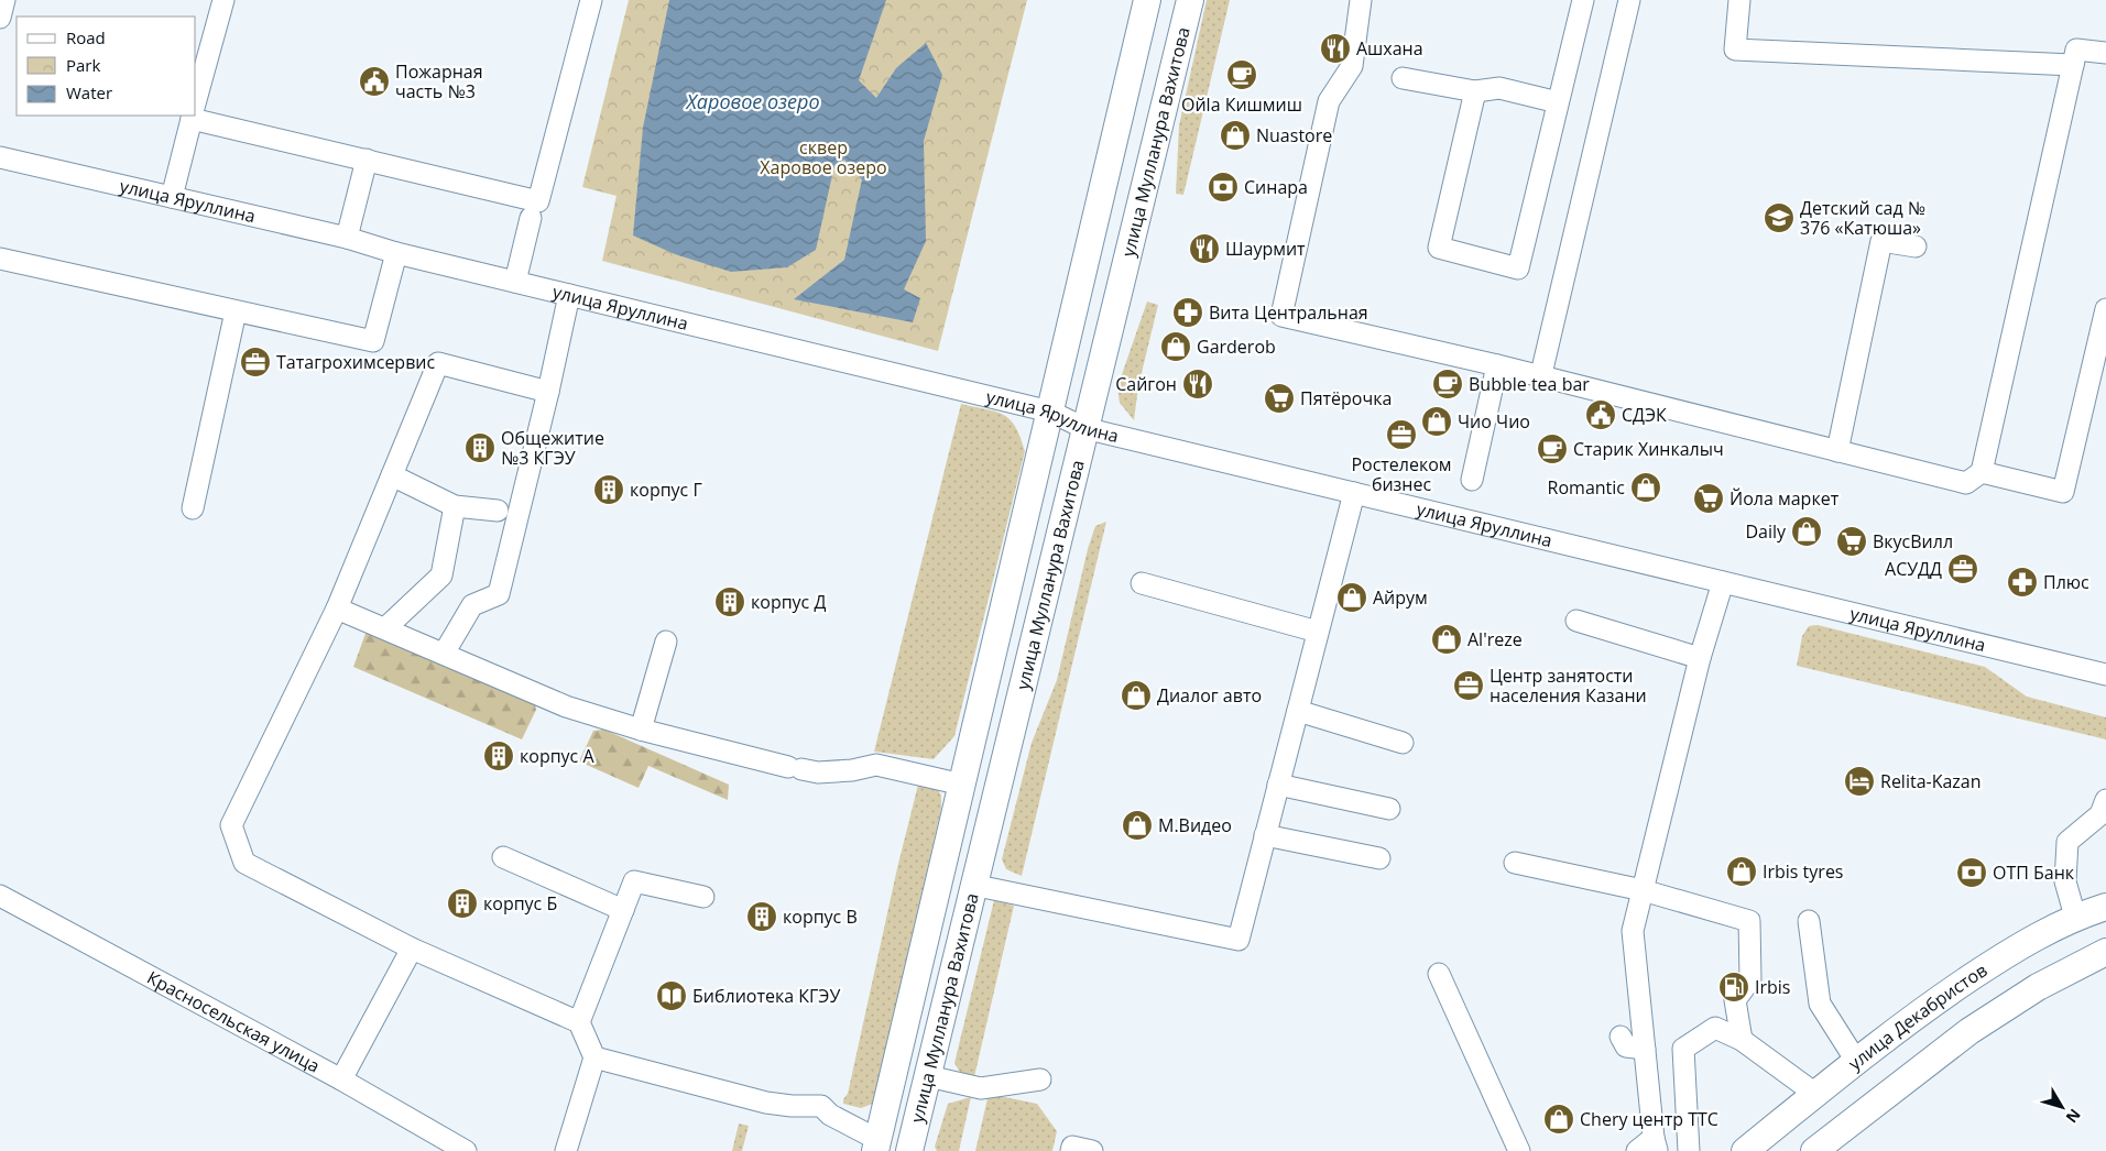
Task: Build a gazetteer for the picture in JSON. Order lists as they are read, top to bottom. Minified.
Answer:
{"streets":{"main road":["улица Мулланура Вахитова","улица Декабристов"],"street":["улица Яруллина","Красносельская улица"]},"crossings":[["улица Мулланура Вахитова","улица Яруллина"]],"water":["Харовое озеро"],"parks":["сквер Харовое озеро"],"places":{"restaurant":["Ашхана","Шаурмит","Сайгон"],"cafe":["Ойla Кишмиш","Bubble tea bar","Старик Хинкалыч"],"public building":["Пожарная часть №3","СДЭК"],"shop":["Nuastore","Garderob","Чио Чио","Romantic","Daily","Айрум","Al'reze","Диалог авто","М.Видео","Irbis tyres","Chery центр ТТС"],"bank":["Синара","ОТП Банк"],"school or university":["Детский сад № 376 «Катюша»"],"pharmacy":["Вита Центральная","Плюс"],"office":["Татагрохимсервис","Ростелеком бизнес","АСУДД","Центр занятости населения Казани"],"supermarket":["Пятёрочка","Йола маркет","ВкусВилл"],"building":["Общежитие №3 КГЭУ","корпус Г","корпус Д","корпус А","корпус Б","корпус В"],"hotel":["Relita-Kazan"],"fuel station":["Irbis"],"library":["Библиотека КГЭУ"]},"legend":["Road","Park","Water"],"north":"bottom right"}
